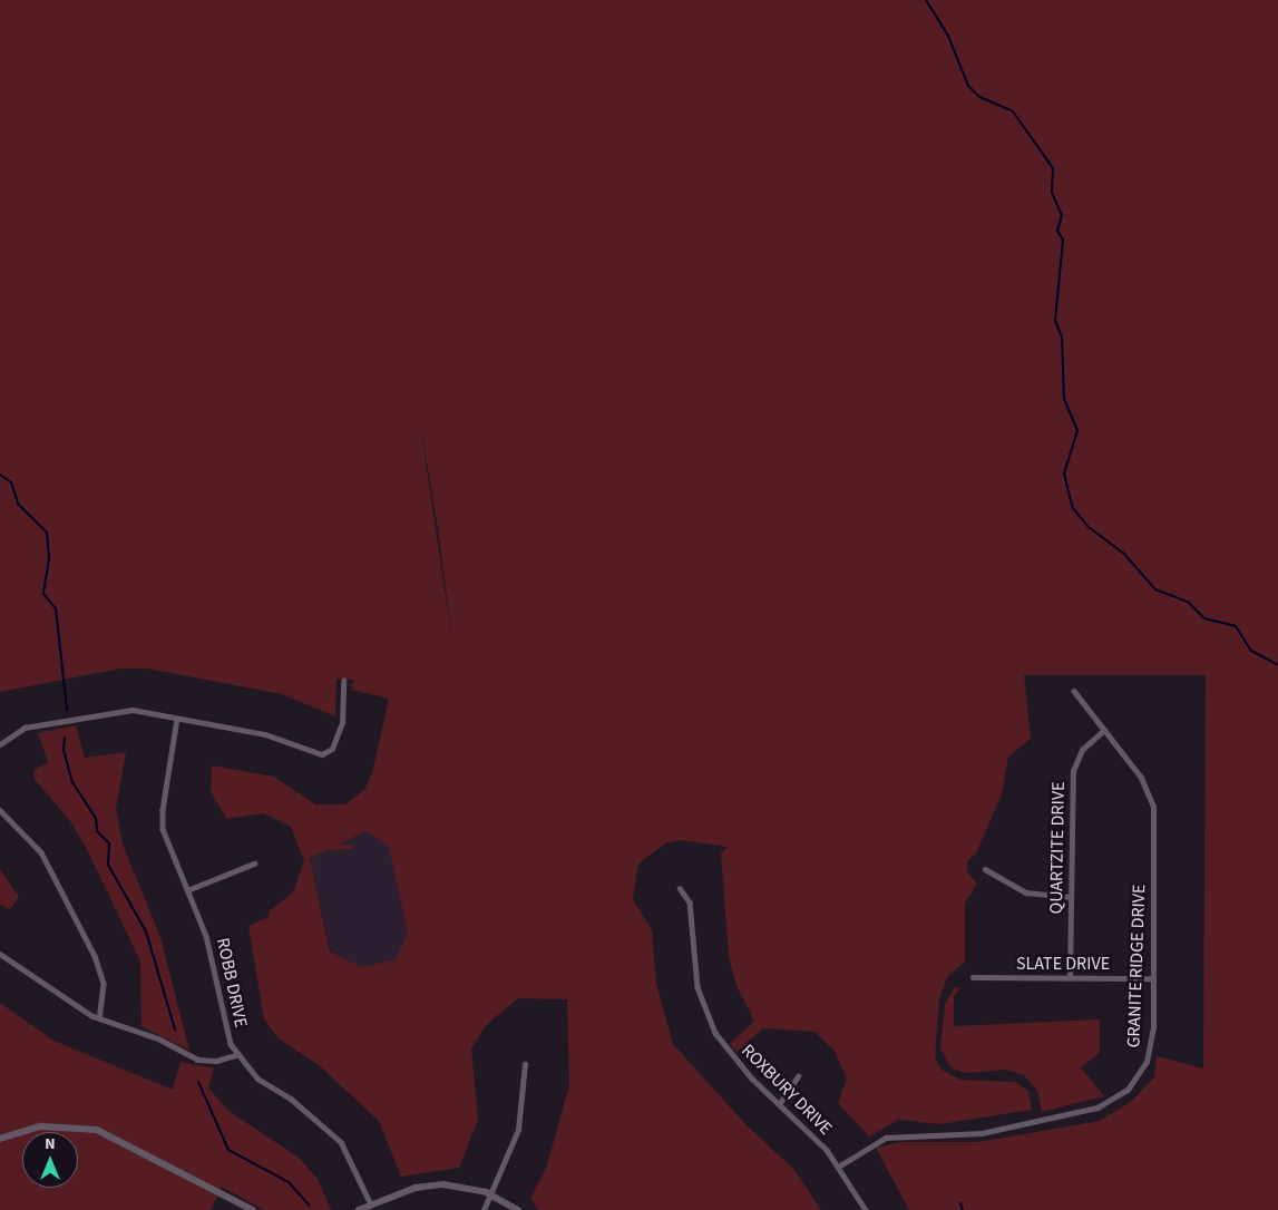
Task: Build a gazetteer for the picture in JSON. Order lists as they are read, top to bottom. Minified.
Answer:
{"streets":{"street":["QUARTZITE DRIVE","SLATE DRIVE","GRANITE RIDGE DRIVE","ROBB DRIVE","ROXBURY DRIVE"]},"crossings":[["QUARTZITE DRIVE","SLATE DRIVE"],["QUARTZITE DRIVE","GRANITE RIDGE DRIVE"],["SLATE DRIVE","GRANITE RIDGE DRIVE"],["GRANITE RIDGE DRIVE","ROXBURY DRIVE"]],"north":"top"}
